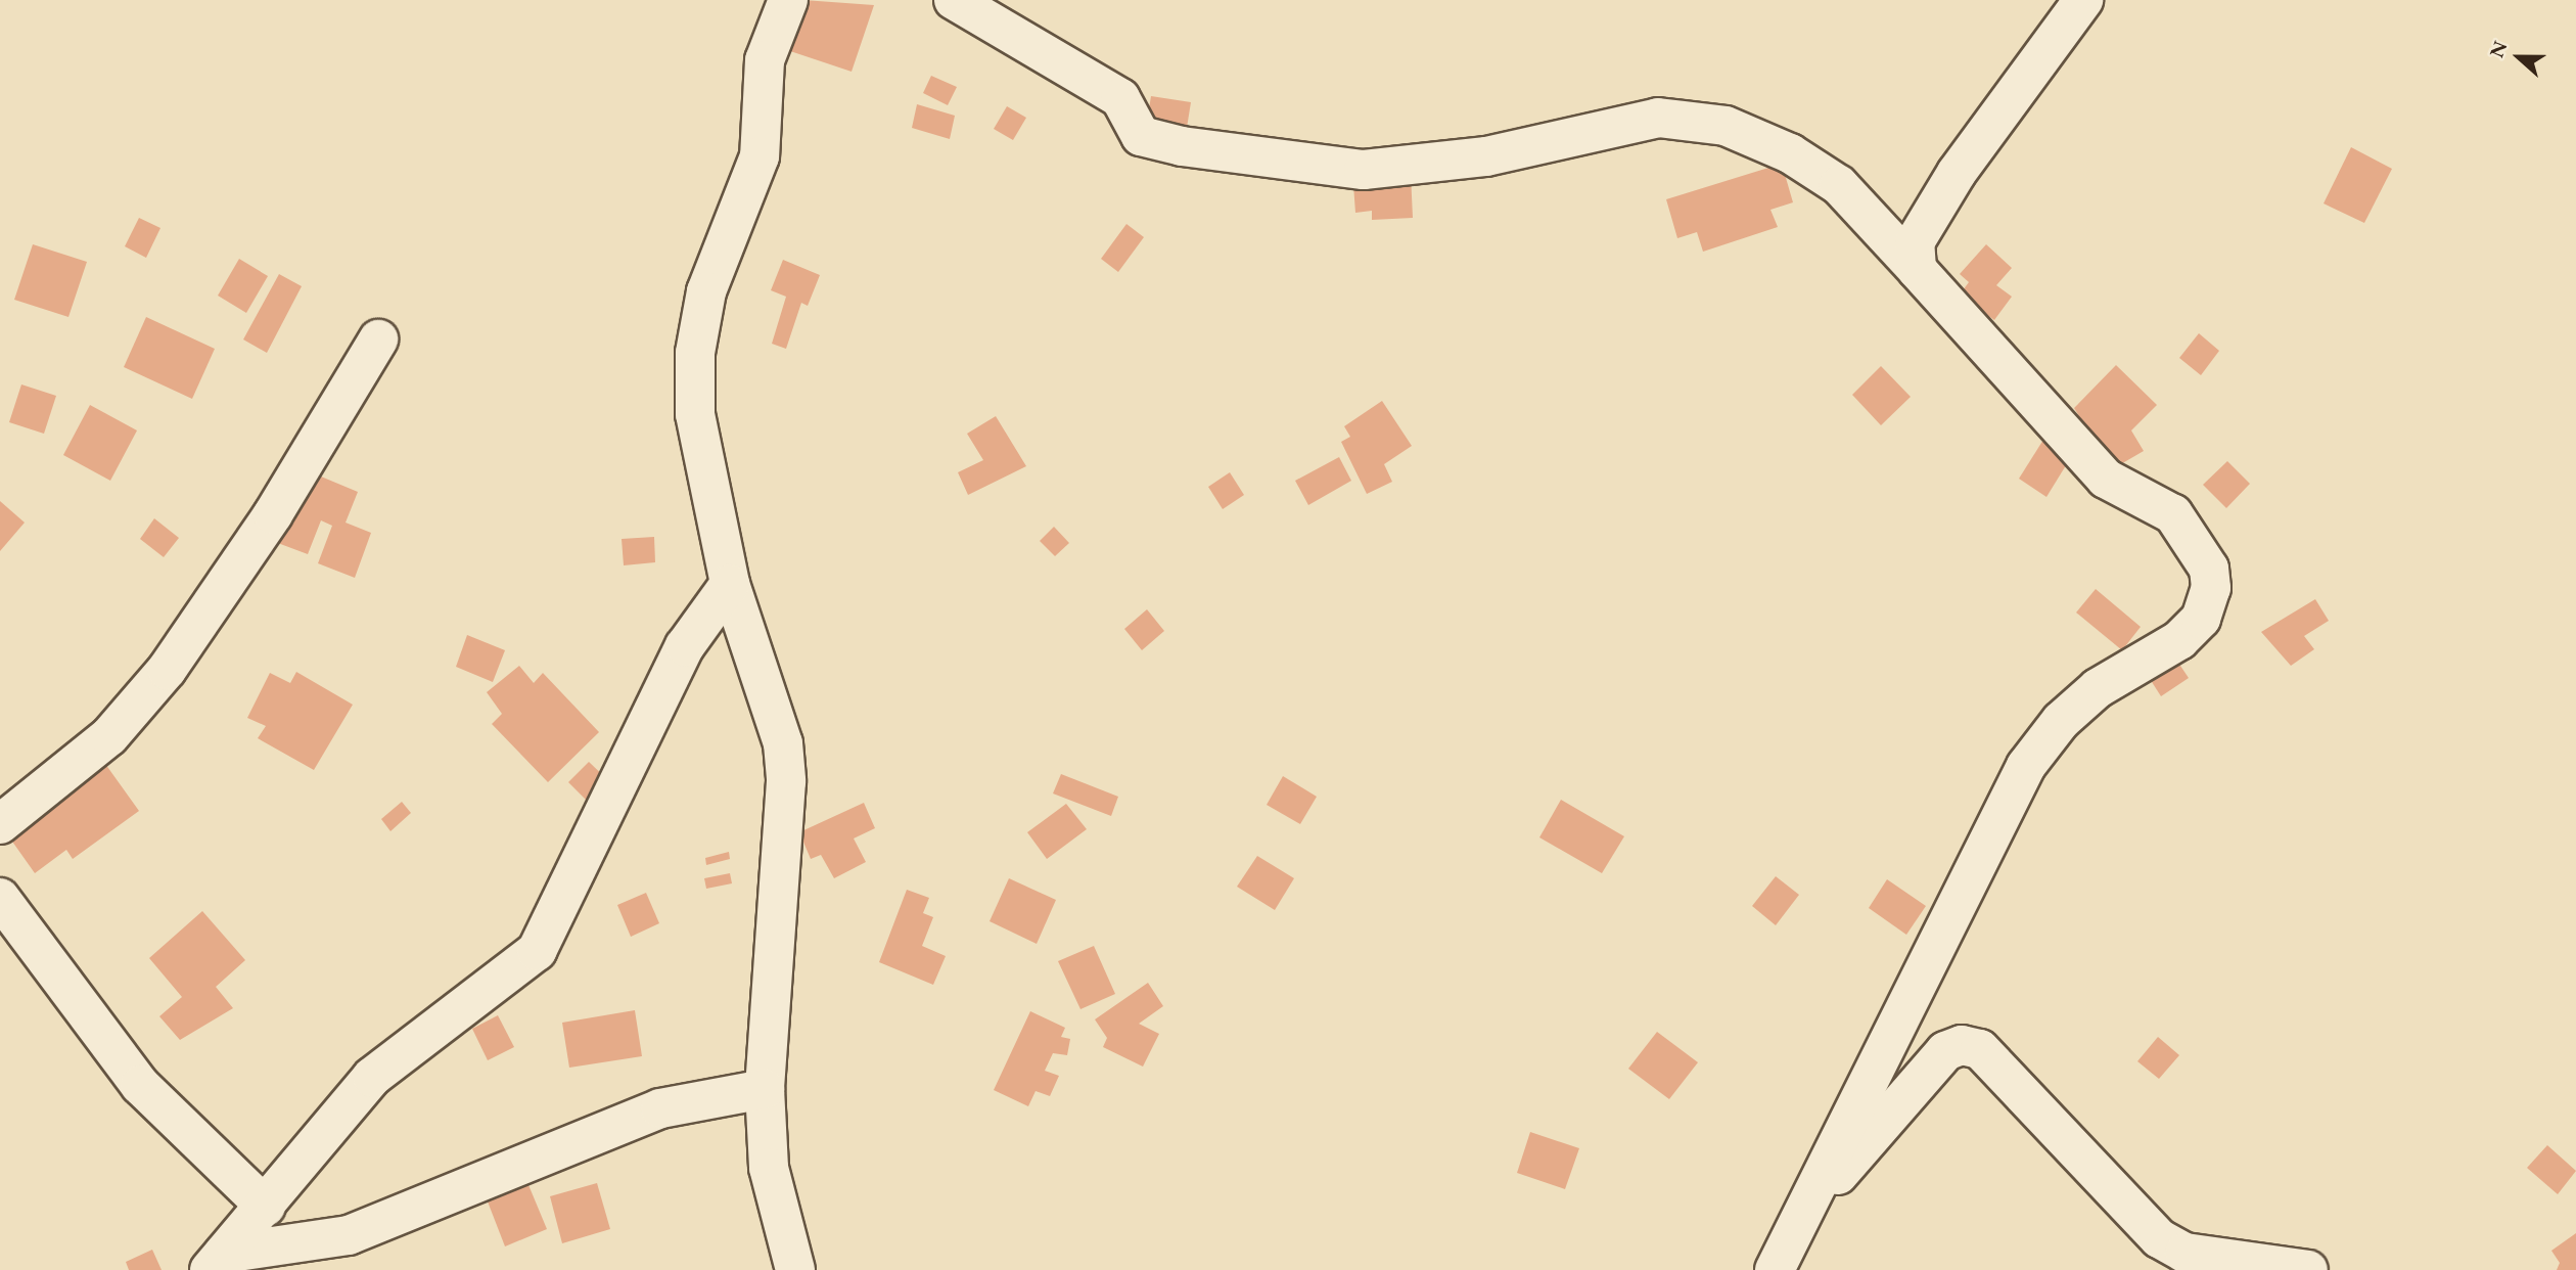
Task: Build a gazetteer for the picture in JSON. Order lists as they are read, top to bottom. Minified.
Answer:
{"north":"left"}
